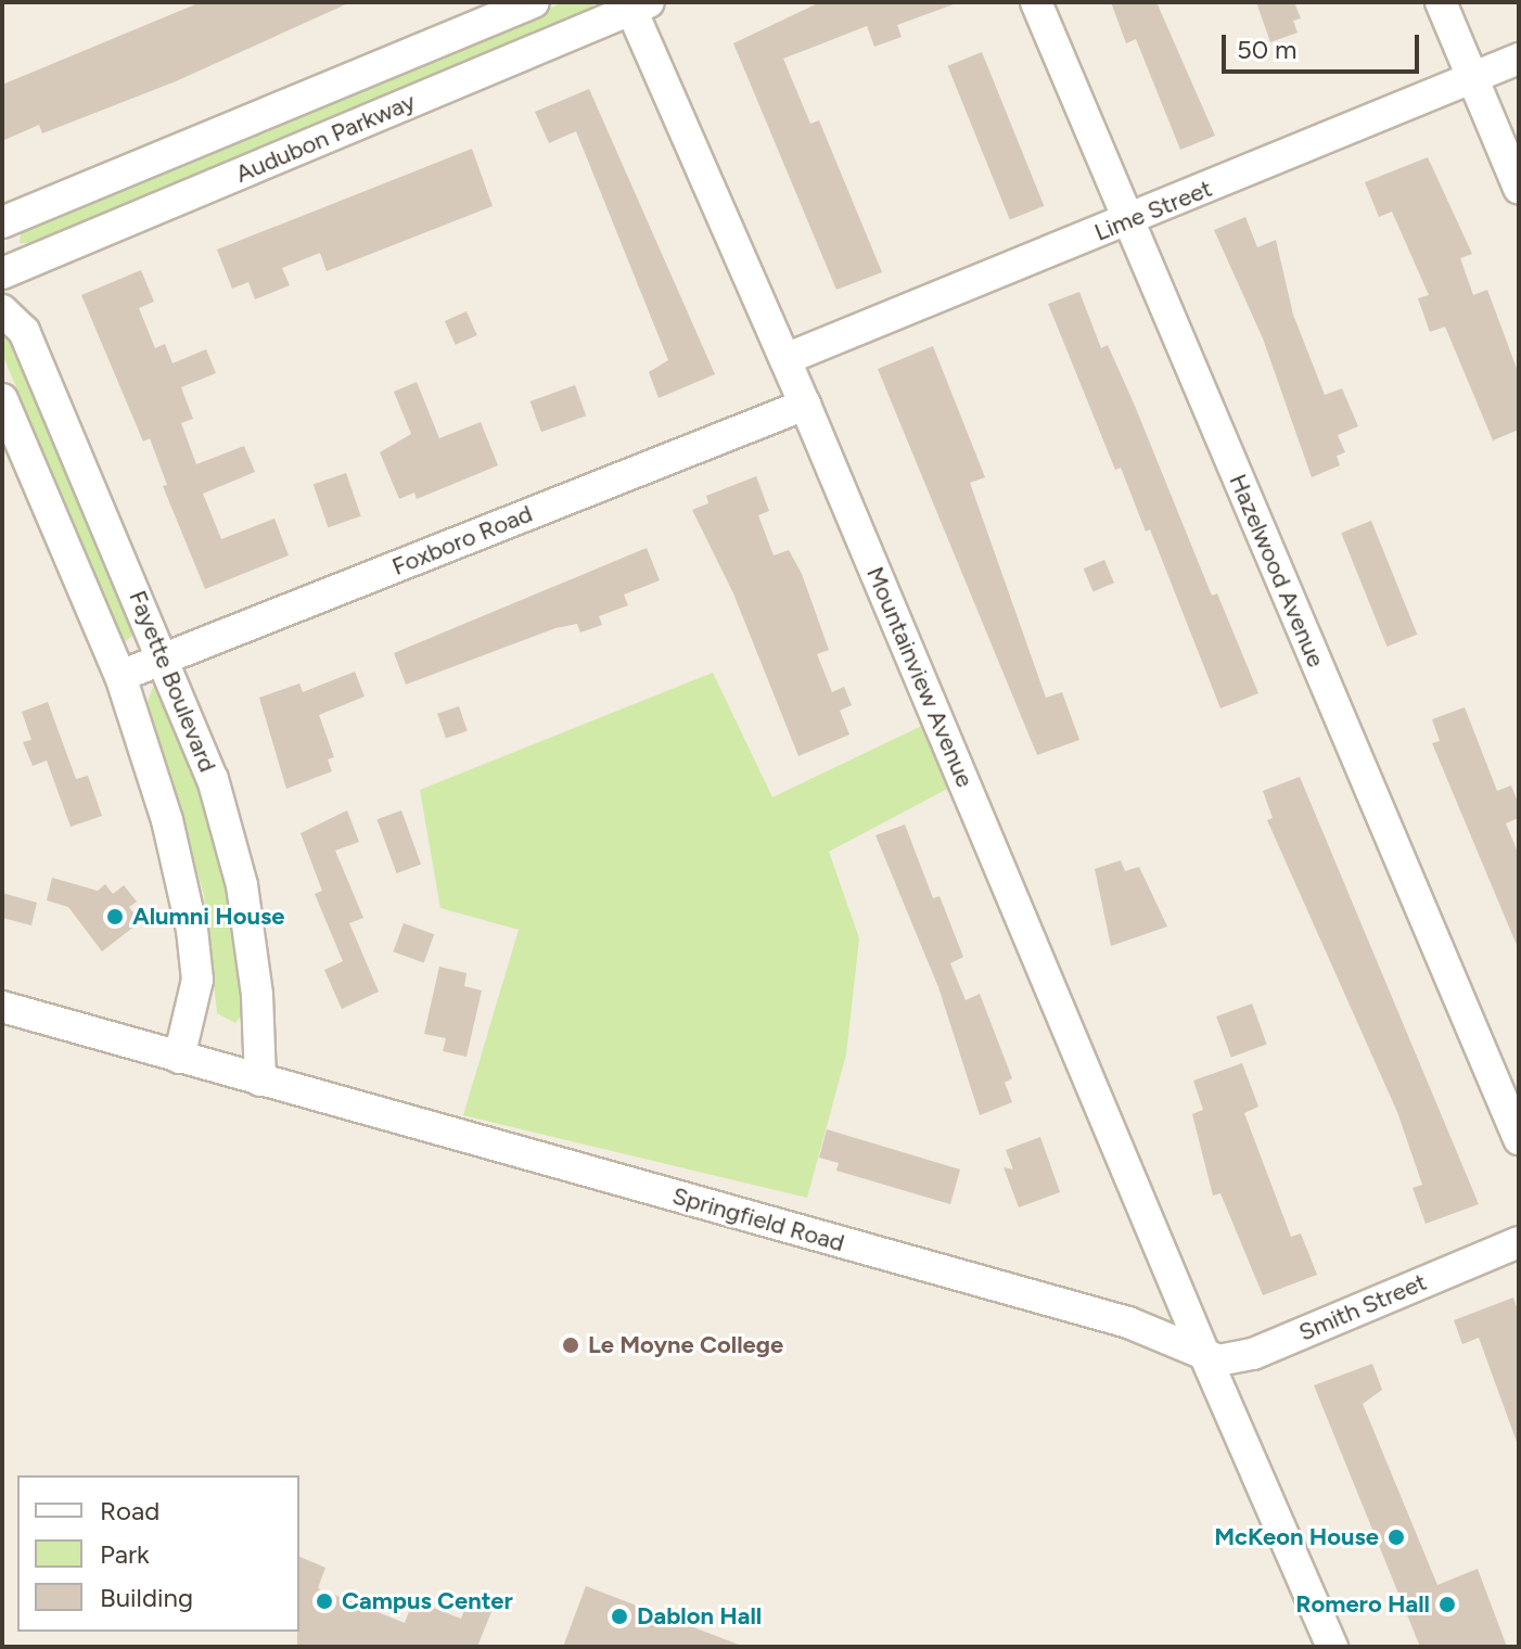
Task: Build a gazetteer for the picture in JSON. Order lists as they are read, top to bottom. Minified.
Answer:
{"streets":{"street":["Audubon Parkway","Lime Street","Foxboro Road","Hazelwood Avenue","Mountainview Avenue","Fayette Boulevard","Springfield Road","Smith Street"]},"crossings":[["Audubon Parkway","Mountainview Avenue"],["Lime Street","Hazelwood Avenue"],["Lime Street","Mountainview Avenue"],["Foxboro Road","Mountainview Avenue"],["Foxboro Road","Fayette Boulevard"],["Mountainview Avenue","Springfield Road"],["Mountainview Avenue","Smith Street"],["Fayette Boulevard","Springfield Road"],["Springfield Road","Smith Street"]],"places":["Alumni House","Le Moyne College","McKeon House","Campus Center","Romero Hall","Dablon Hall"],"legend":["Road","Park","Building"],"scale_bar":"50 m"}
